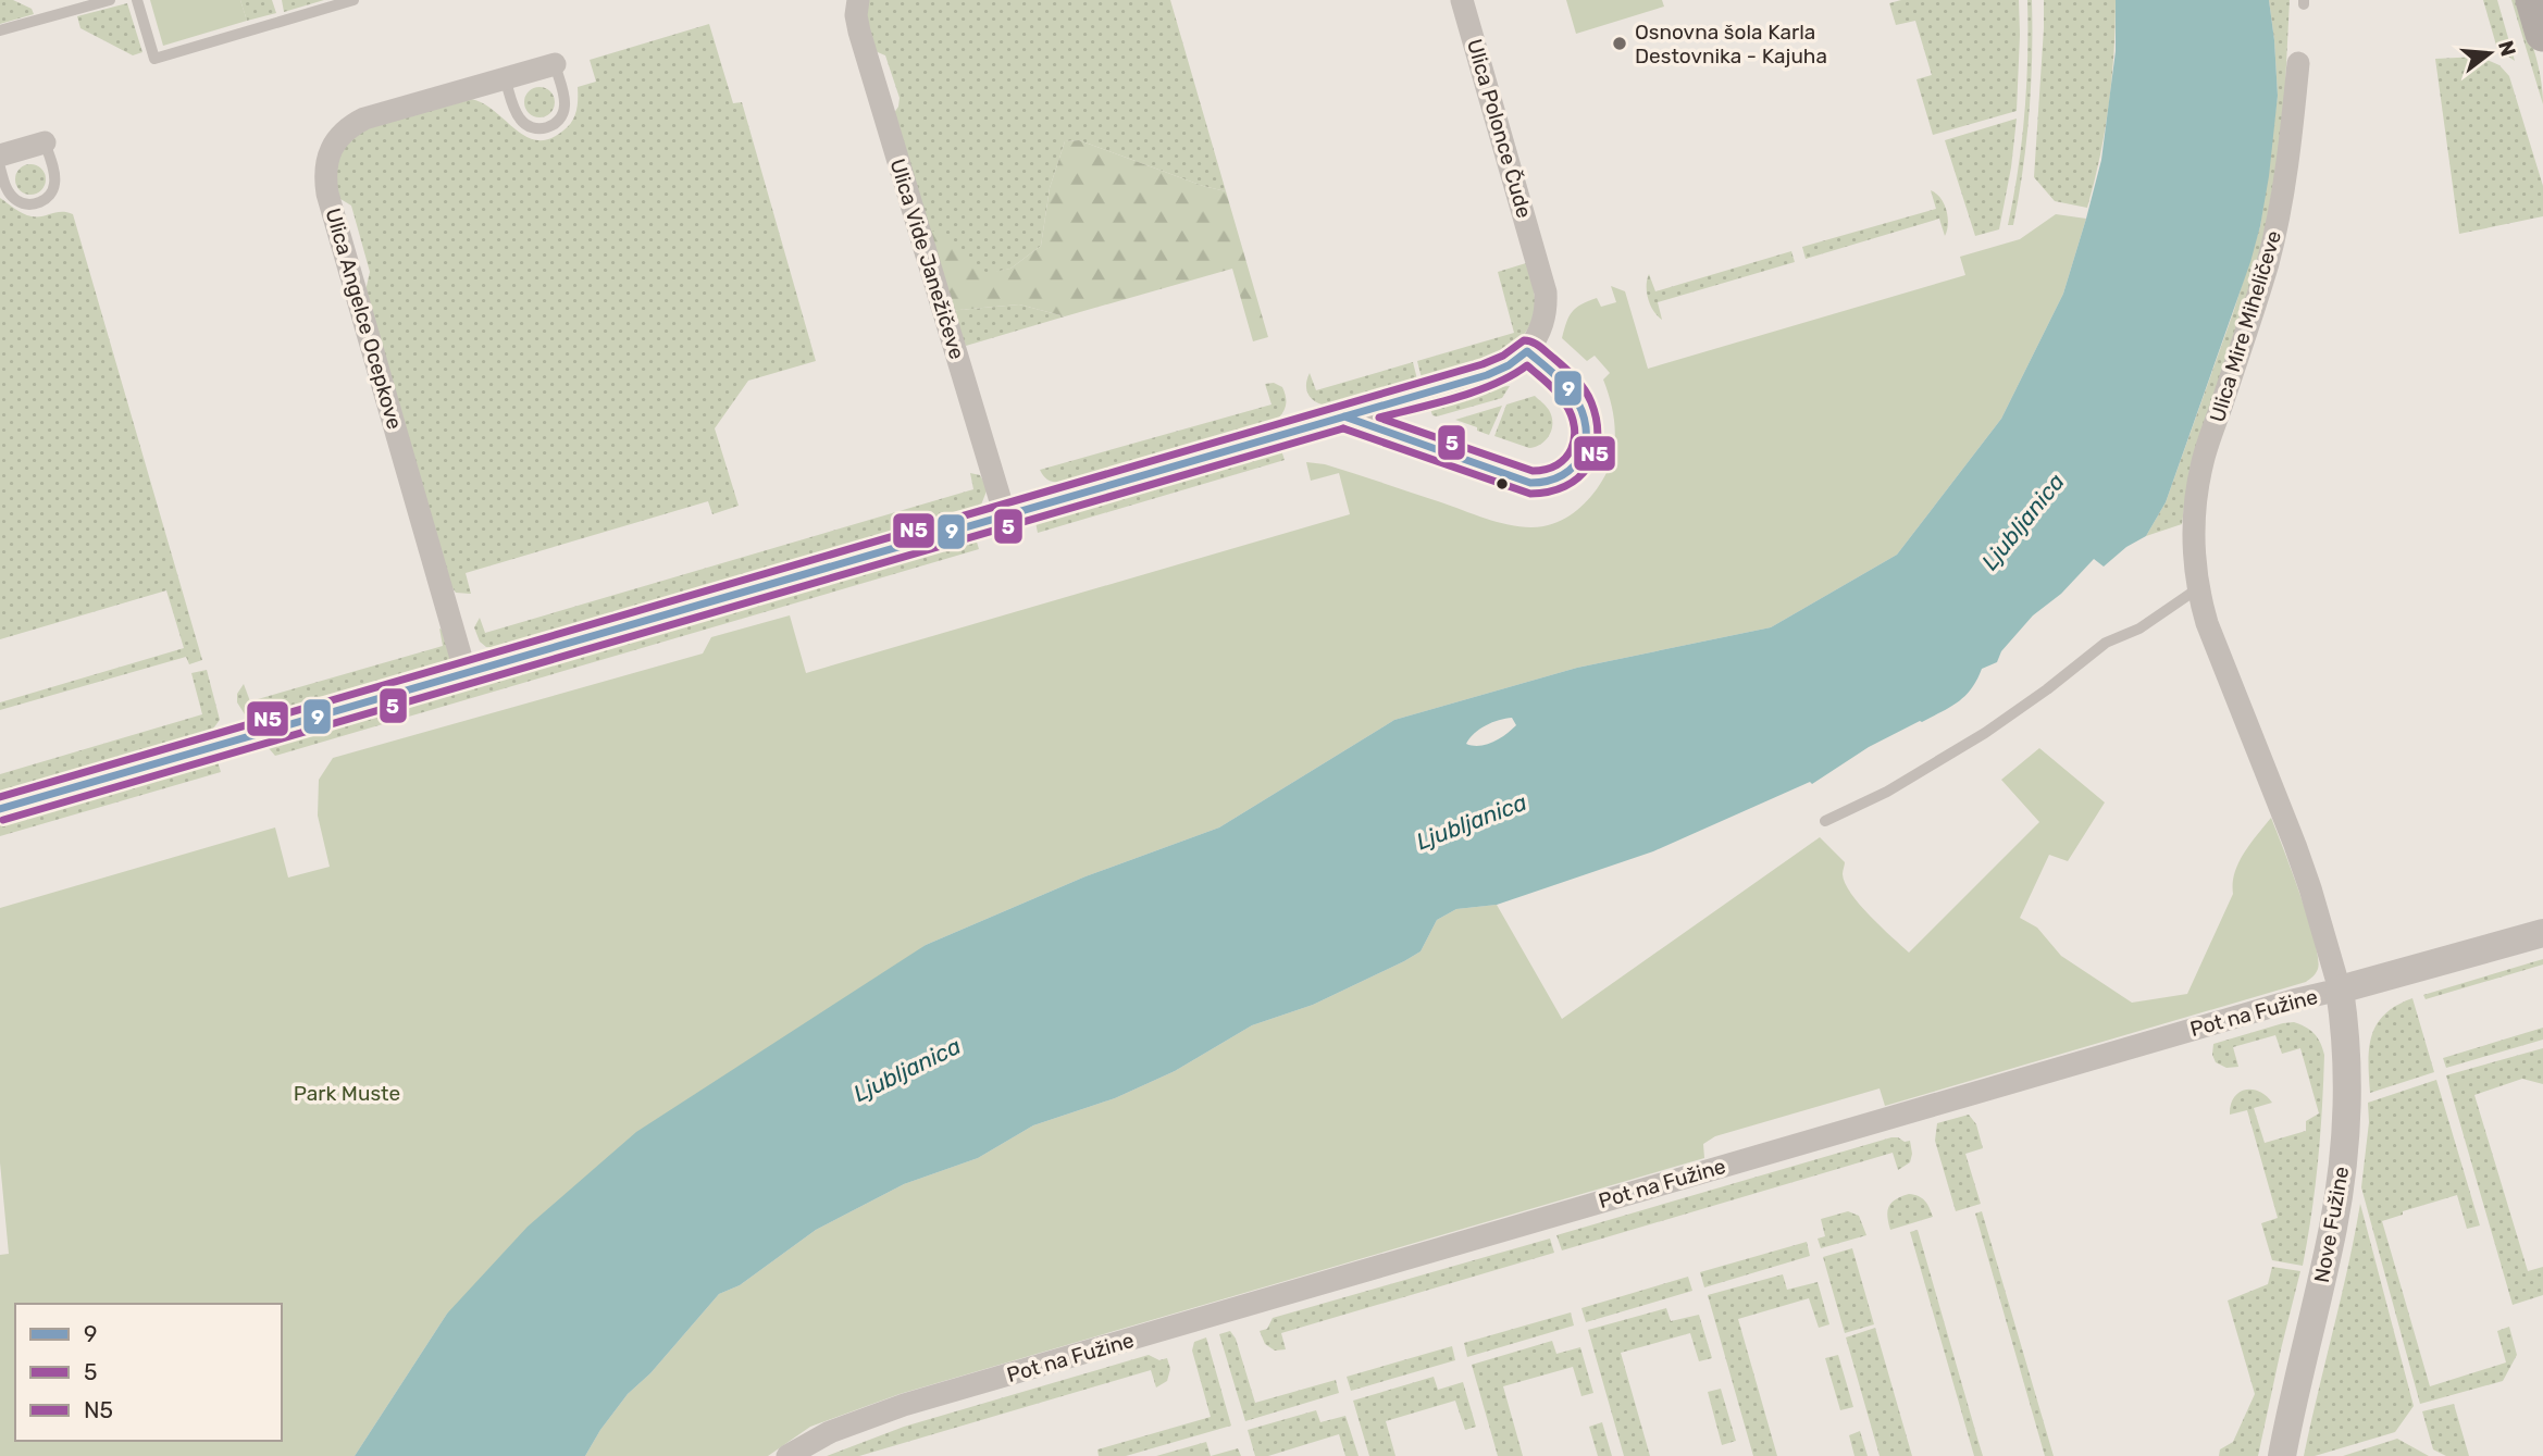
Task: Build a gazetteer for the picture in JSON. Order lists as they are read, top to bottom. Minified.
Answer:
{"streets":{"street":["Ulica Polonce Čude","Ulica Vide Janežičeve","Ulica Angelce Ocepkove","Ulica Mire Miheličeve","Pot na Fužine","Nove Fužine"]},"crossings":[["Ulica Mire Miheličeve","Pot na Fužine"],["Ulica Mire Miheličeve","Nove Fužine"],["Pot na Fužine","Nove Fužine"]],"water":["Ljubljanica"],"parks":["Park Muste"],"places":["Osnovna šola Karla Destovnika - Kajuha"],"lines":["transit line N5","transit line 9","transit line 5"],"legend":["9","5","N5"],"north":"right"}
